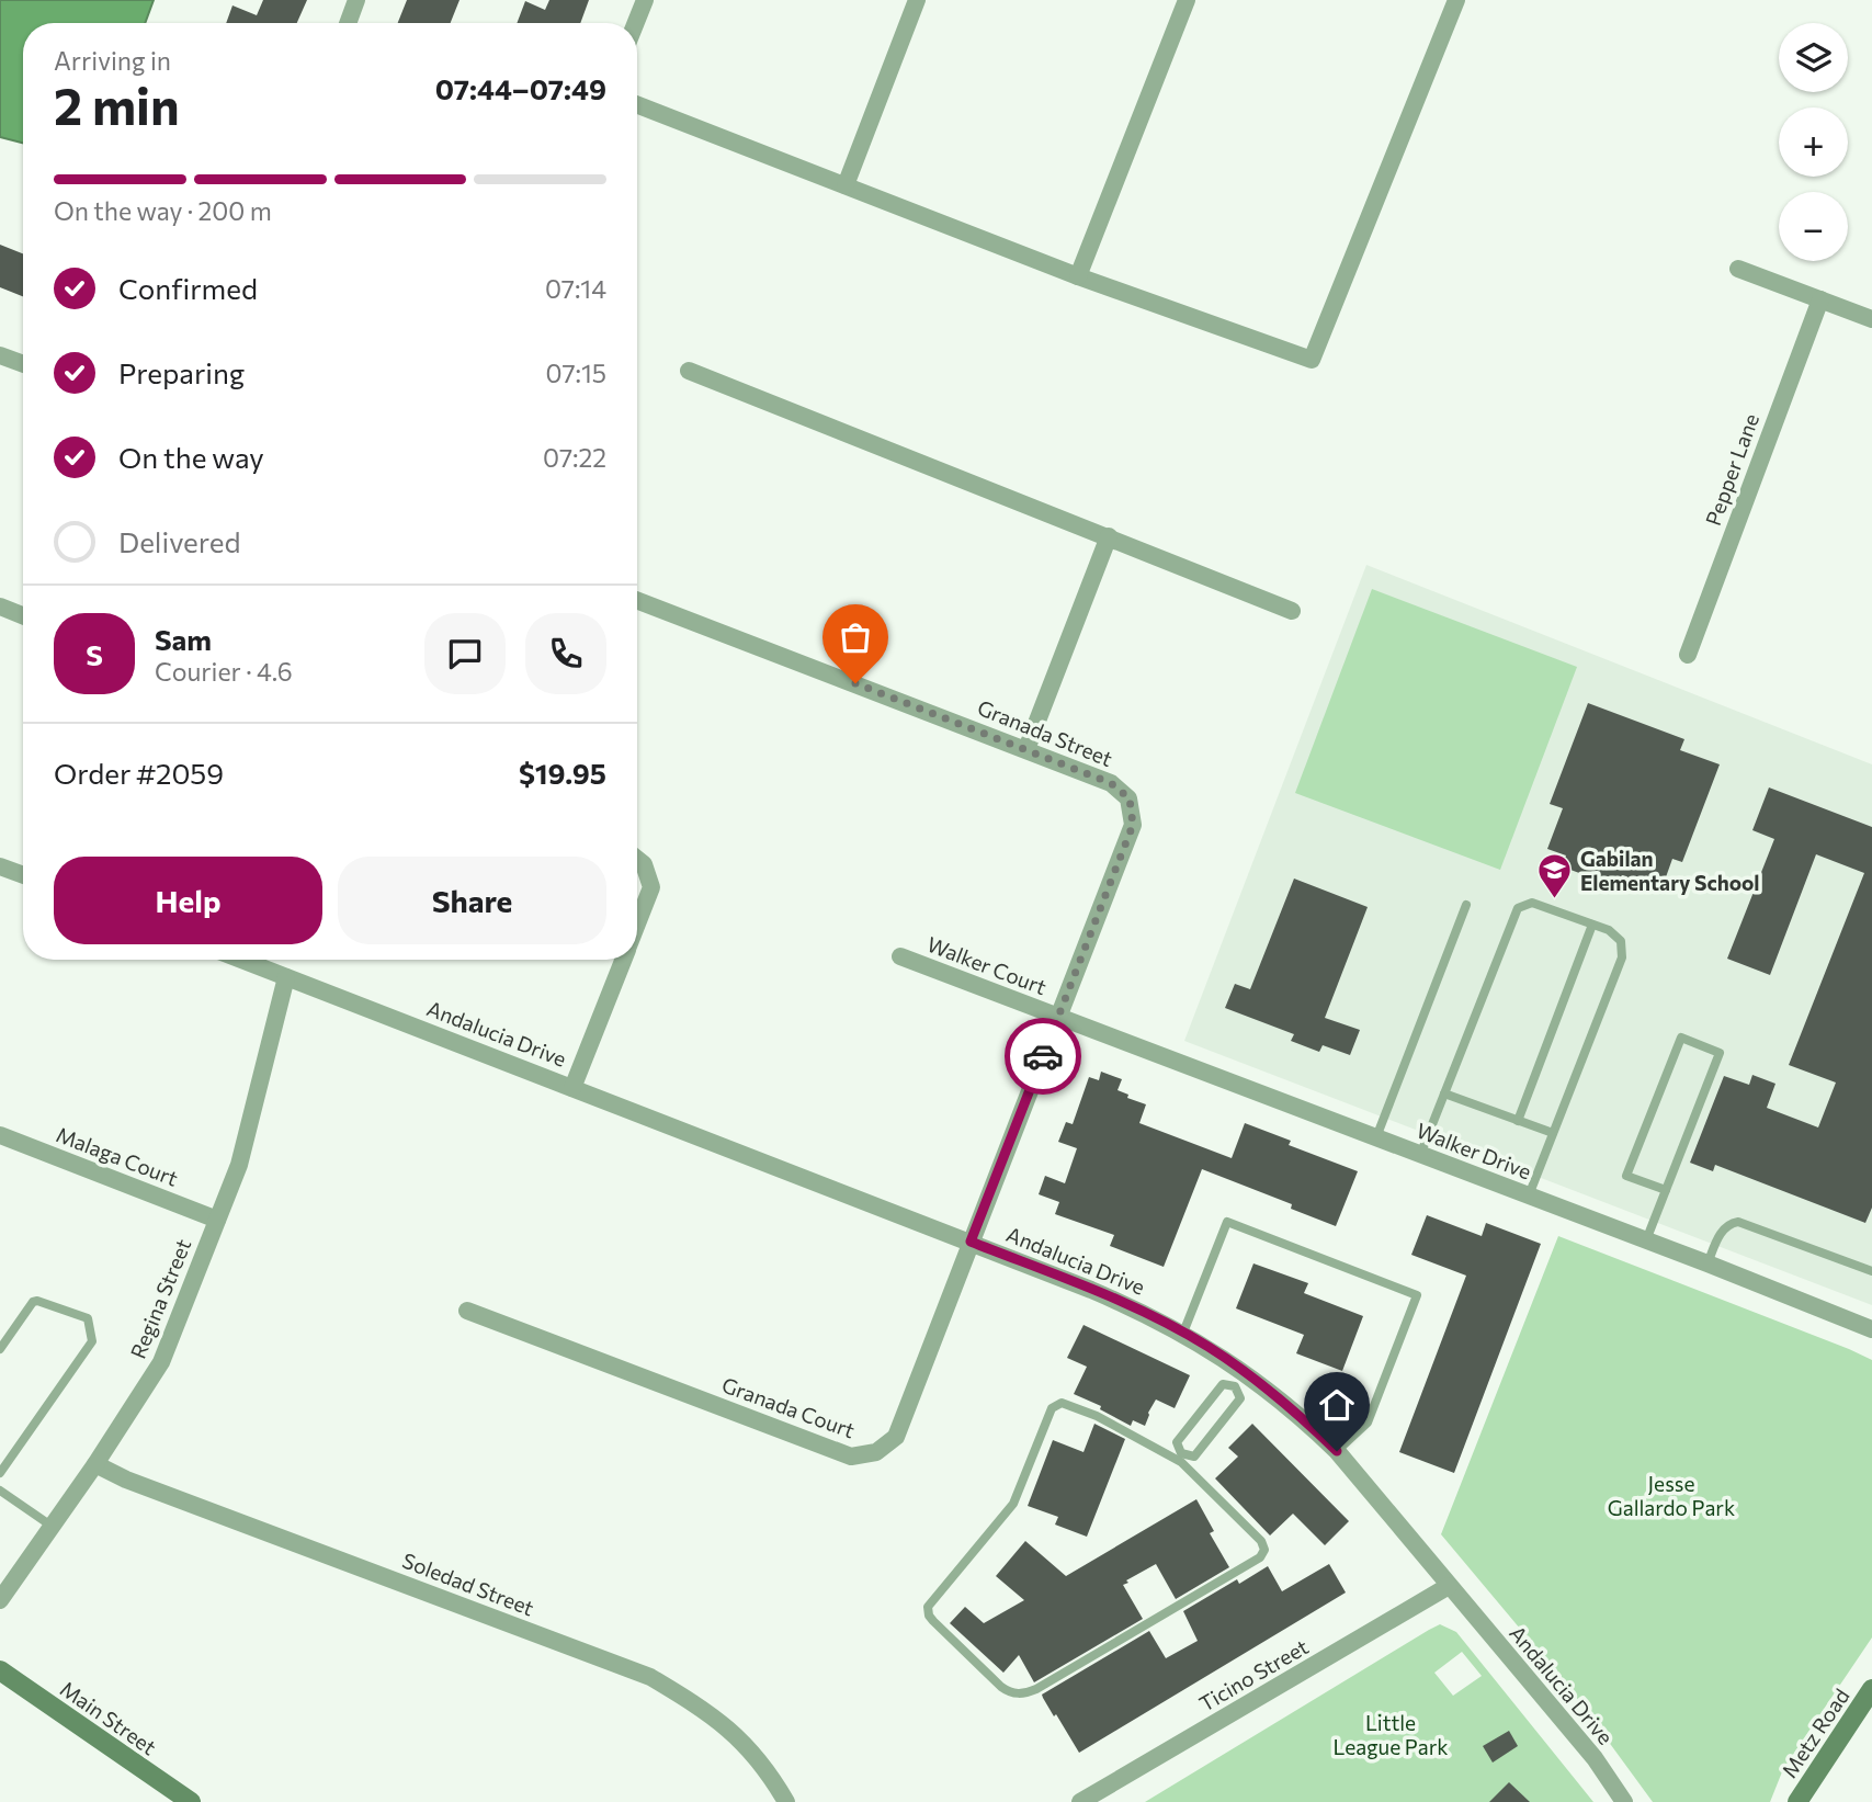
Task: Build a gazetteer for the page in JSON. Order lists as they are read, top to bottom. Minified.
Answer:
{"streets":{"street":["Pepper Lane","Granada Street","Walker Court","Andalucia Drive","Walker Drive","Malaga Court","Regina Street","Granada Court","Soledad Street","Ticino Street","Main Street","Metz Road"]},"crossings":[["Granada Street","Walker Court"],["Granada Street","Andalucia Drive"],["Granada Street","Walker Drive"],["Granada Street","Granada Court"],["Walker Court","Walker Drive"],["Andalucia Drive","Regina Street"],["Andalucia Drive","Granada Court"],["Andalucia Drive","Ticino Street"],["Malaga Court","Regina Street"],["Regina Street","Soledad Street"]],"parks":["Jesse Gallardo Park","Little League Park"],"places":{"school or university":["Gabilan Elementary School"]},"page":{"map_buttons":["+","−"],"heading":["2 min","Arriving in","07:44–07:49"],"panel":["Sam","Courier · 4.6","Order #2059","$19.95"],"bar":"On the way · 200 m","list":[["Confirmed","07:14"],["Preparing","07:15"],["On the way","07:22"],"Delivered"],"round":"S","buttons":["Help","Share"]}}
